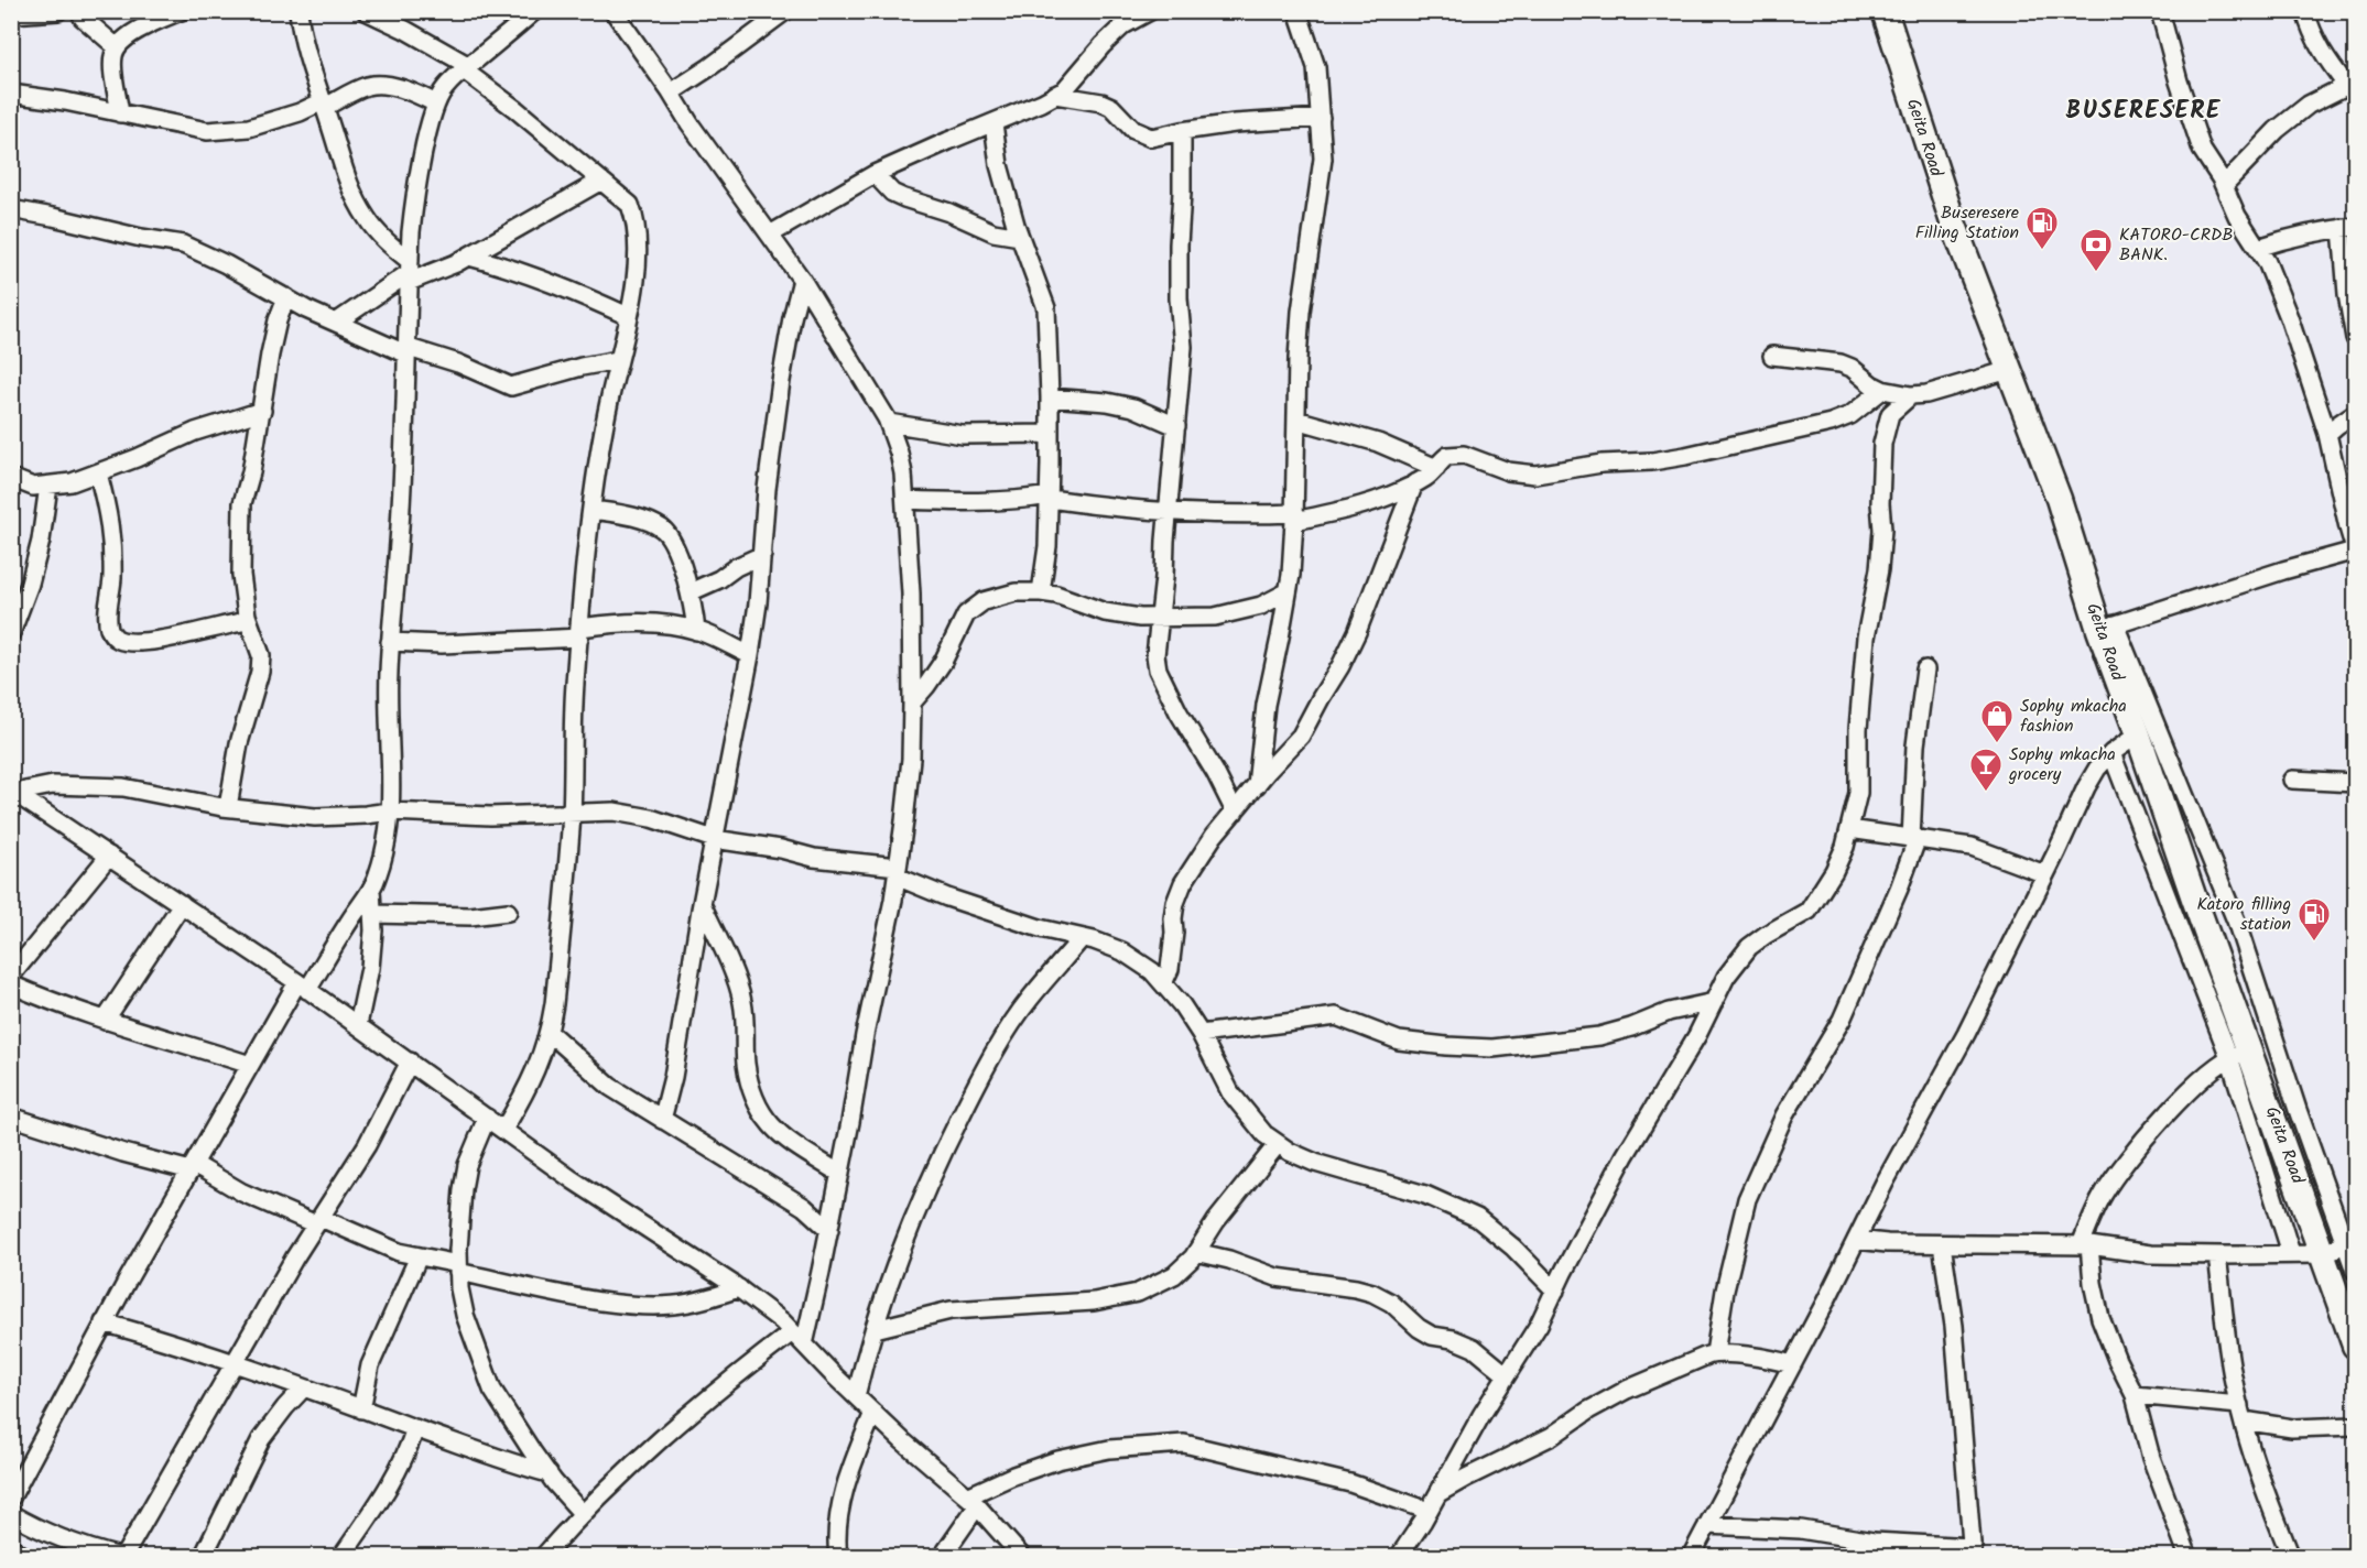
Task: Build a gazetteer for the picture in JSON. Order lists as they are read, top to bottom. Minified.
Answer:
{"streets":{"highway":["Geita Road"]},"districts":["BUSERESERE"],"places":{"fuel station":["Buseresere Filling Station","Katoro filling station"],"bank":["KATORO-CRDB BANK."],"shop":["Sophy mkacha fashion"],"bar":["Sophy mkacha grocery"]}}
